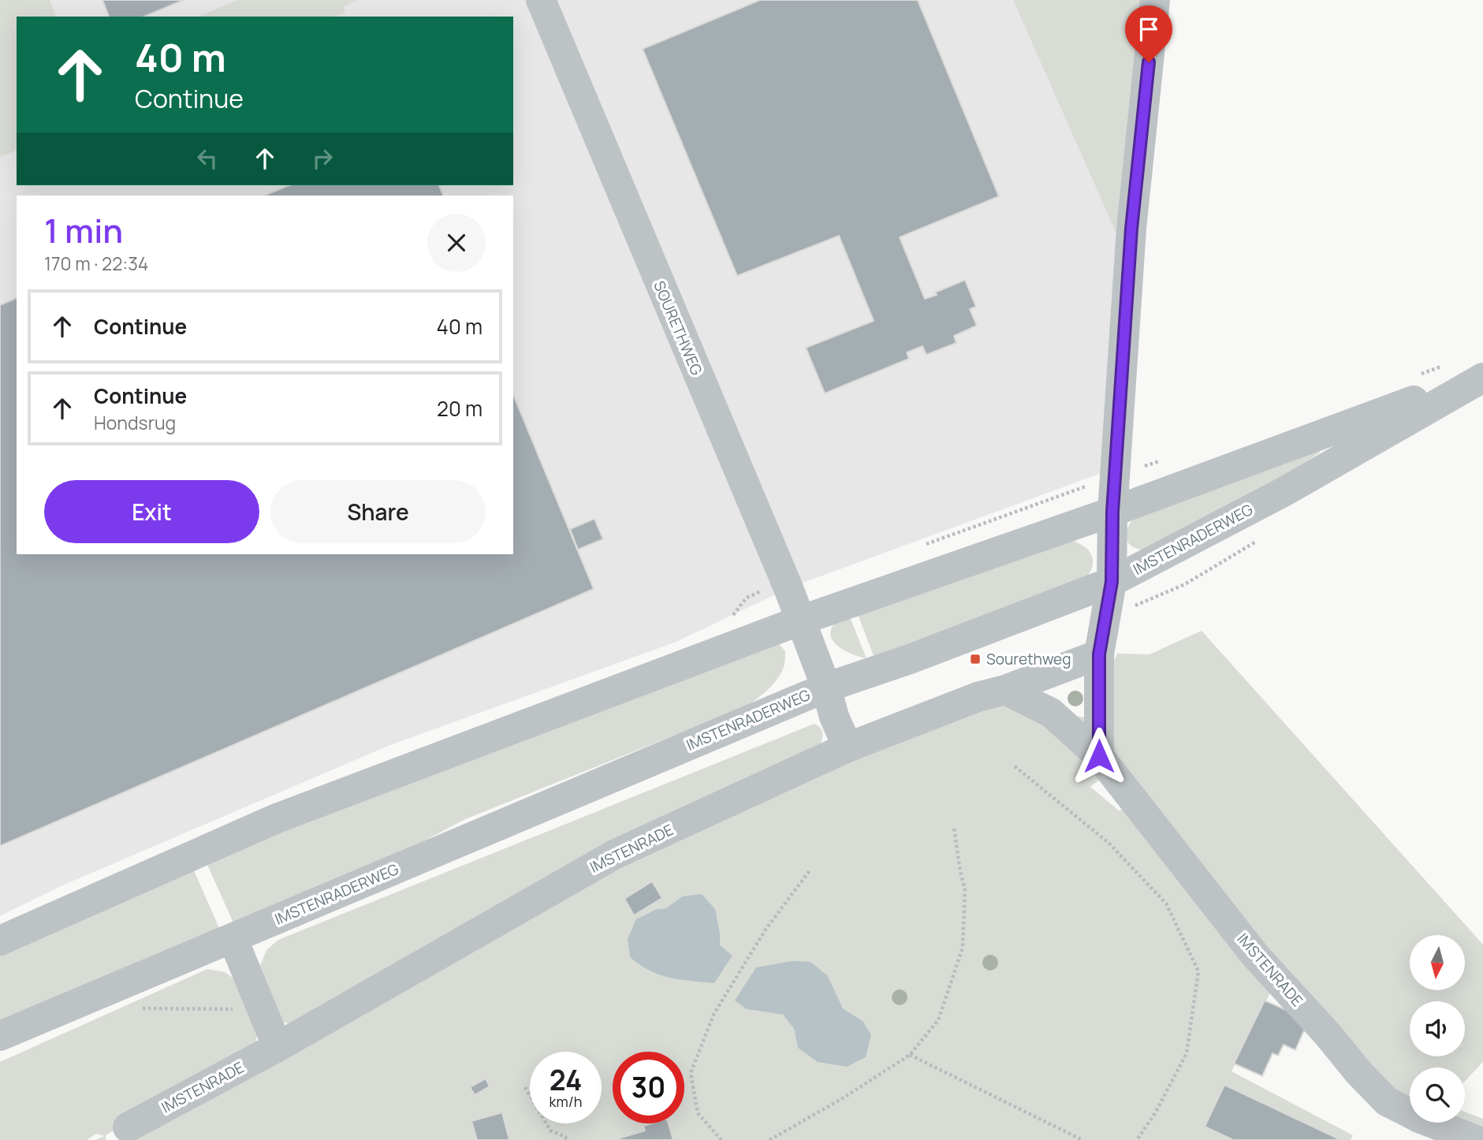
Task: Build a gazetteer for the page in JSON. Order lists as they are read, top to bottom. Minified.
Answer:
{"streets":{"street":["SOURETHWEG","IMSTENRADERWEG","IMSTENRADE"]},"crossings":[["SOURETHWEG","IMSTENRADERWEG"],["SOURETHWEG","IMSTENRADE"]],"places":{"transit":["Sourethweg"]},"north":"bottom","page":{"turn":["40 m","Continue"],"heading":["1 min","170 m · 22:34"],"list":[{"name":"Continue","value":"40 m"},{"name":"Continue","note":"Hondsrug","value":"20 m"}],"buttons":["Exit","Share"],"speed":"24 km/h","limit":"30"}}
